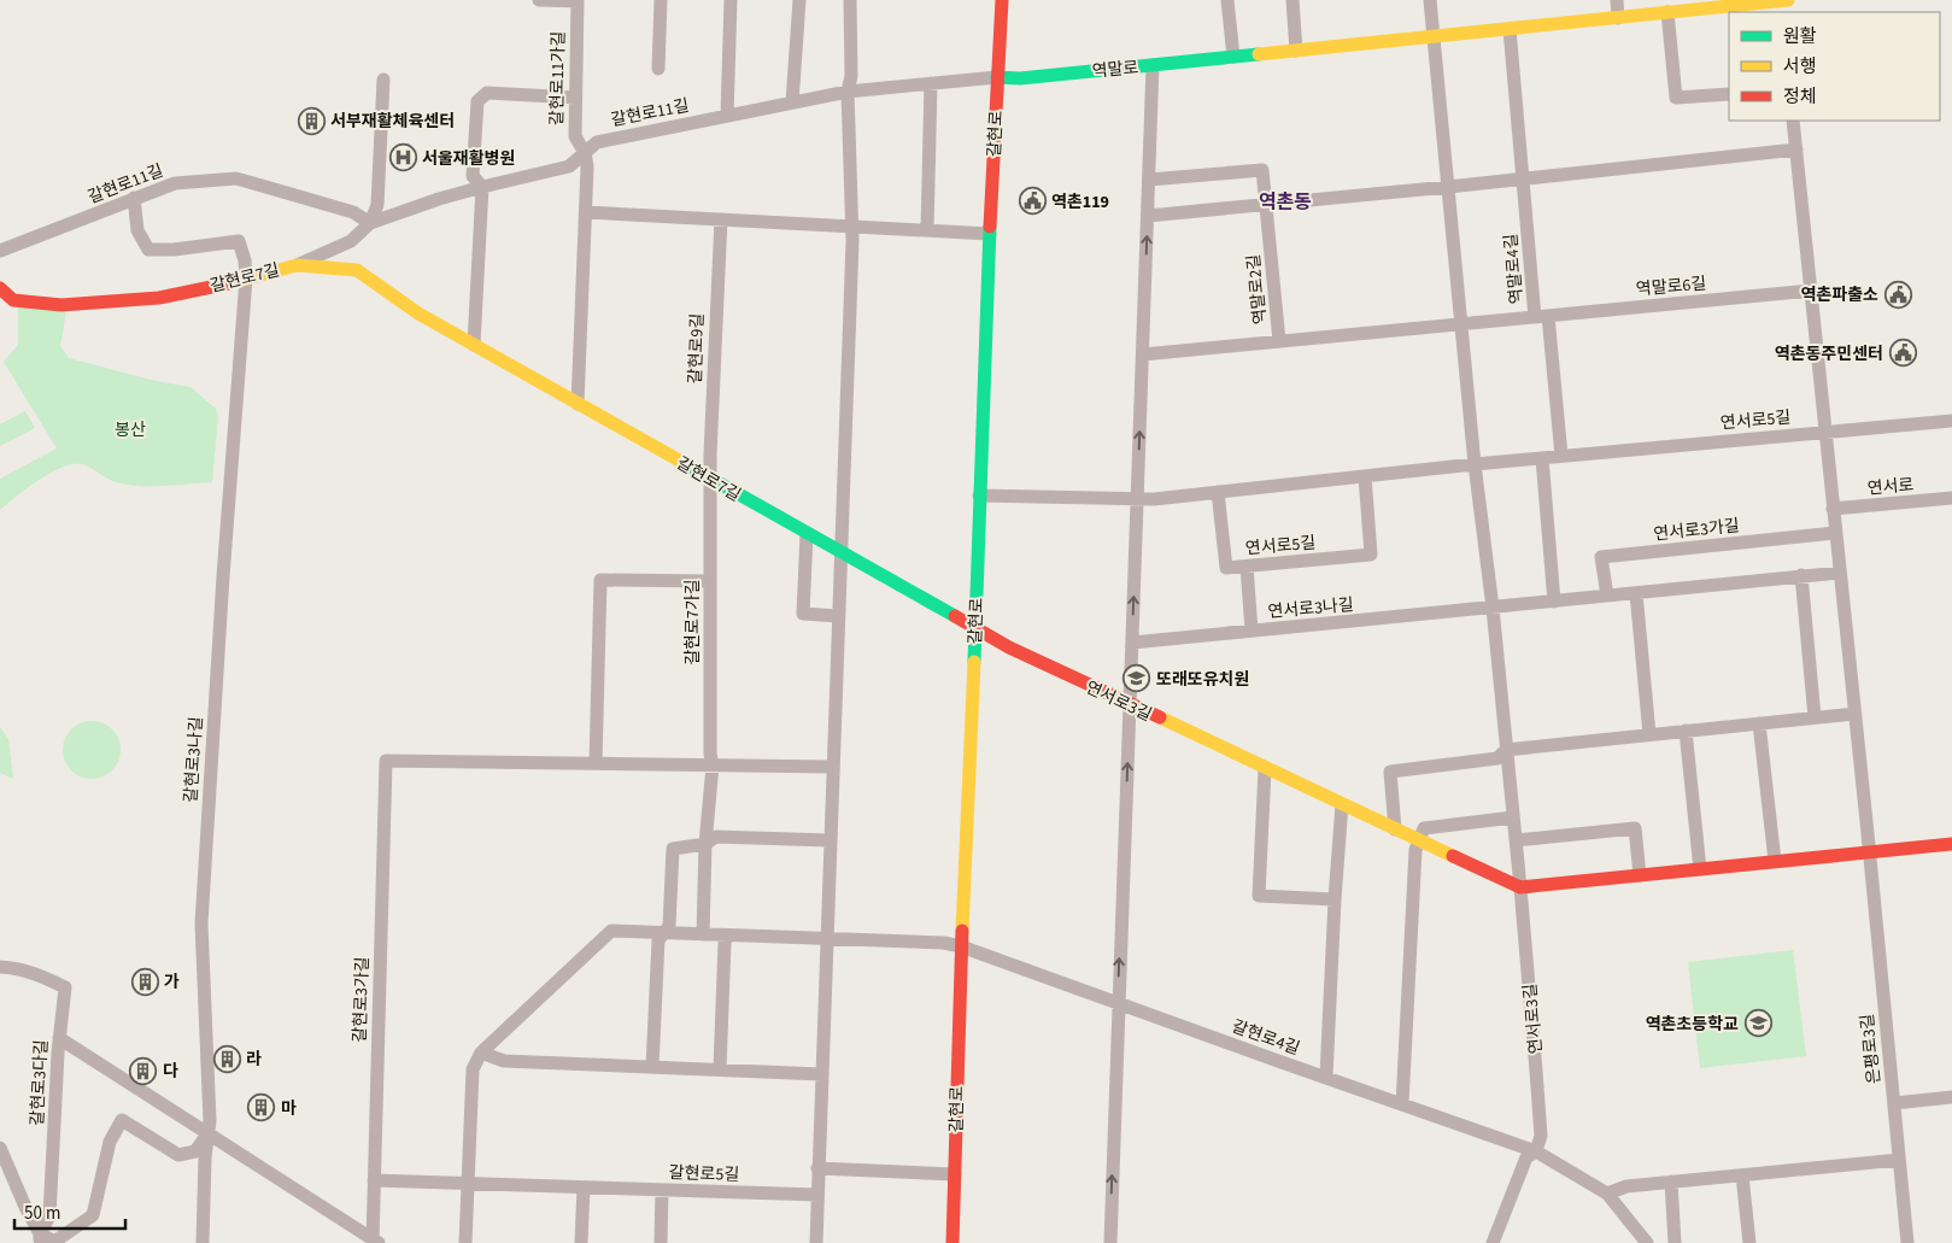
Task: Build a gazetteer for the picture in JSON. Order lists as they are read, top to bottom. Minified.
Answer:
{"streets":{"street":["역말로","갈현로11가길","갈현로11길","갈현로","역말로4길","갈현로7길","역말로6길","역말로2길","갈현로9길","연서로5길","연서로","연서로3가길","연서로3나길","갈현로7가길","연서로3길","갈현로3나길","갈현로3가길","갈현로4길","은평로3길","갈현로3다길","갈현로5길"]},"crossings":[["역말로","갈현로11길"],["역말로","갈현로"],["역말로","역말로4길"],["갈현로11가길","갈현로11길"],["갈현로11길","갈현로"],["갈현로11길","갈현로7길"],["갈현로11길","갈현로3나길"],["갈현로","갈현로7길"],["갈현로","연서로5길"],["갈현로","연서로3길"],["갈현로","갈현로4길"],["역말로4길","역말로6길"],["역말로4길","역말로2길"],["갈현로7길","갈현로9길"],["갈현로7길","갈현로7가길"],["갈현로7길","연서로3길"],["갈현로7길","갈현로3나길"],["갈현로9길","갈현로7가길"],["연서로3길","갈현로4길"],["갈현로3나길","갈현로3가길"],["갈현로3가길","갈현로3다길"],["갈현로3가길","갈현로5길"]],"districts":["역촌동"],"parks":["봉산"],"places":{"building":["서부재활체육센터","가","라","다","마"],"hospital":["서울재활병원"],"public building":["역촌119","역촌파출소","역촌동주민센터"],"school or university":["또래또유치원","역촌초등학교"]},"legend":["원활","서행","정체"],"scale_bar":"50 m"}
